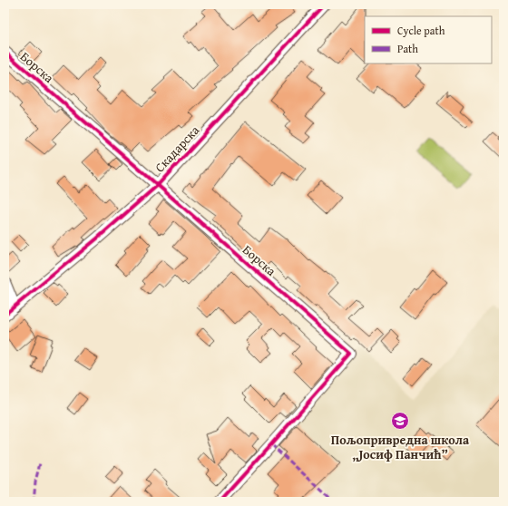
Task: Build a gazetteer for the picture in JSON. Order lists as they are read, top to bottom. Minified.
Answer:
{"streets":{"street":["Борска","Скадарска"]},"crossings":[["Борска","Скадарска"]],"places":{"school or university":["Пољопривредна школа „Јосиф Панчић”"]},"legend":["Cycle path","Path"]}
